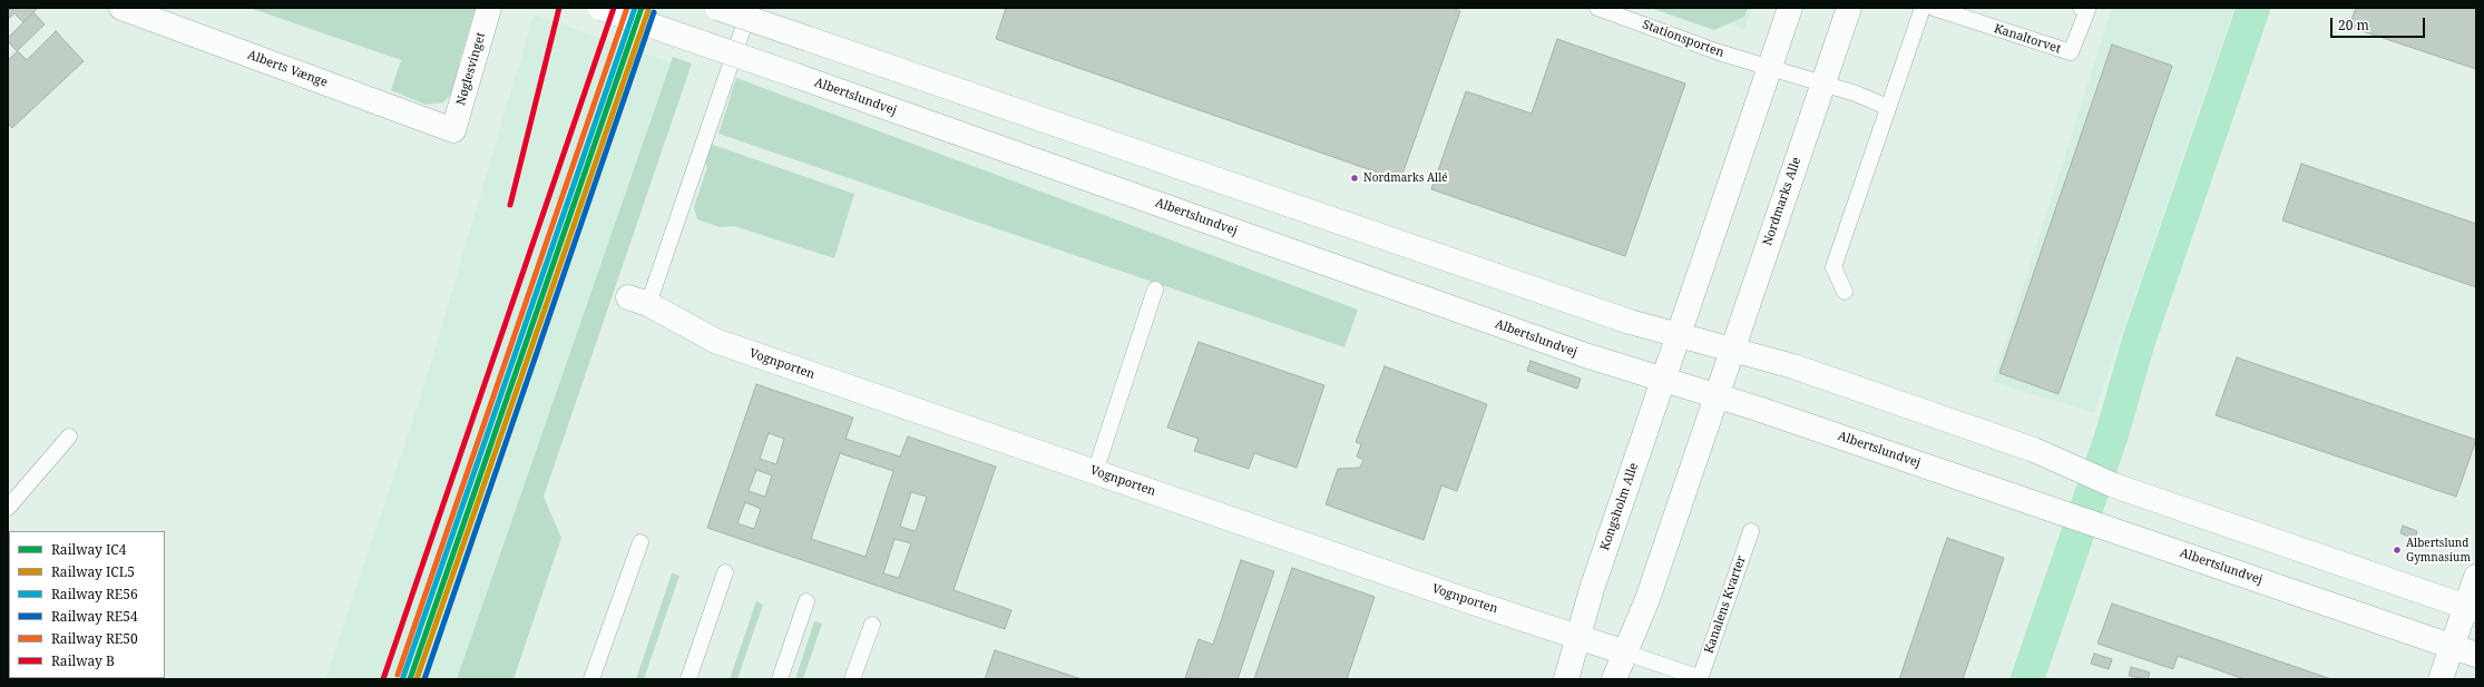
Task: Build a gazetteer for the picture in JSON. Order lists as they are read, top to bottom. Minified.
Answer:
{"streets":{"street":["Alberts Vænge","Nøglesvinget","Albertslundvej","Nordmarks Alle","Vognporten","Kongsholm Alle"],"lane":["Stationsporten","Kanaltorvet","Kanalens Kvarter"]},"crossings":[["Stationsporten","Nordmarks Alle"],["Alberts Vænge","Nøglesvinget"],["Albertslundvej","Nordmarks Alle"],["Albertslundvej","Kongsholm Alle"],["Vognporten","Kongsholm Alle"],["Vognporten","Kanalens Kvarter"]],"places":["Nordmarks Allé","Albertslund Gymnasium"],"lines":["rail line IC4","rail line RE56","rail line RE50","rail line B","rail line ICL5","rail line RE54"],"legend":["Railway IC4","Railway ICL5","Railway RE56","Railway RE54","Railway RE50","Railway B"],"scale_bar":"20 m"}
